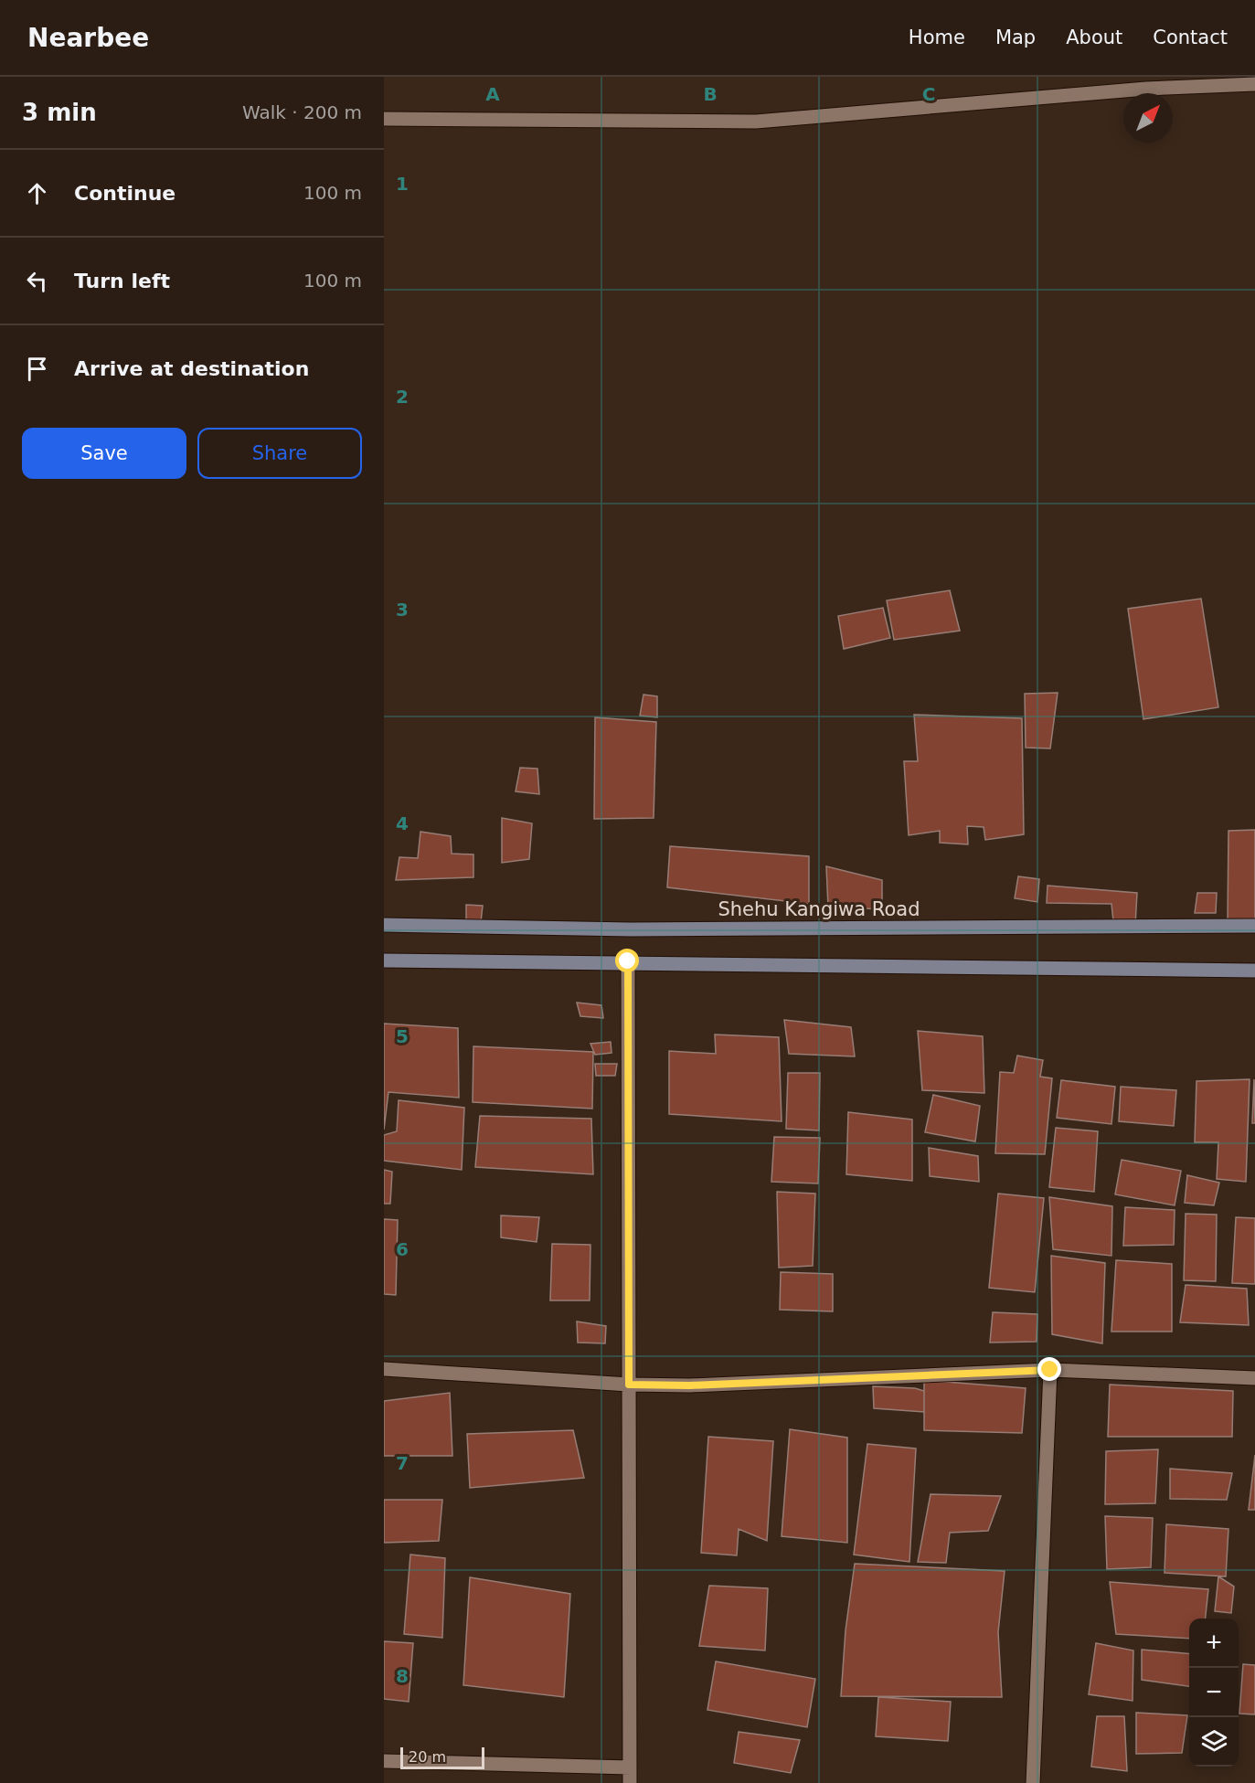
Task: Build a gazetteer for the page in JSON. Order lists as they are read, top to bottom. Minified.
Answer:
{"streets":{"main road":["Shehu Kangiwa Road"]},"scale_bar":"20 m","north":"top right","page":{"header":"Nearbee","nav":["Home","Map","About","Contact"],"heading":["3 min","Walk · 200 m"],"list":[["Continue","100 m"],["Turn left","100 m"],"Arrive at destination"],"buttons":["Save","Share"],"map_buttons":["+","−"],"scale":"20 m"},"grid":{"columns":["A","B","C"],"rows":["1","2","3","4","5","6","7","8"]}}
